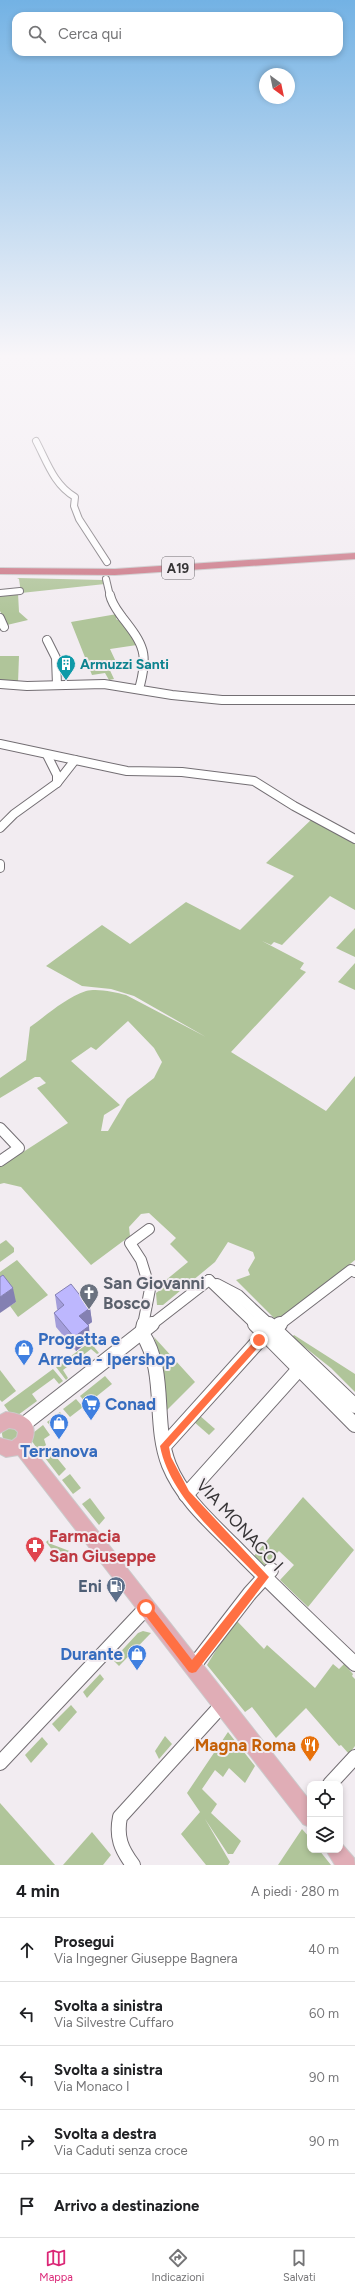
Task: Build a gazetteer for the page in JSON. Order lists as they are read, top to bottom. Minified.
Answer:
{"streets":{"highway":["A19"],"street":["VIA MONACO I"]},"places":{"building":["Armuzzi Santi"],"church":["San Giovanni Bosco"],"shop":["Progetta e Arreda - Ipershop","Terranova","Durante"],"supermarket":["Conad"],"pharmacy":["Farmacia San Giuseppe"],"fuel station":["Eni"],"restaurant":["Magna Roma"]},"north":"bottom right","page":{"search":"Cerca qui","heading":["4 min","A piedi · 280 m"],"list":[["Prosegui","Via Ingegner Giuseppe Bagnera","40 m"],["Svolta a sinistra","Via Silvestre Cuffaro","60 m"],["Svolta a sinistra","Via Monaco I","90 m"],["Svolta a destra","Via Caduti senza croce","90 m"],"Arrivo a destinazione"],"nav":["Mappa","Indicazioni","Salvati"]}}
